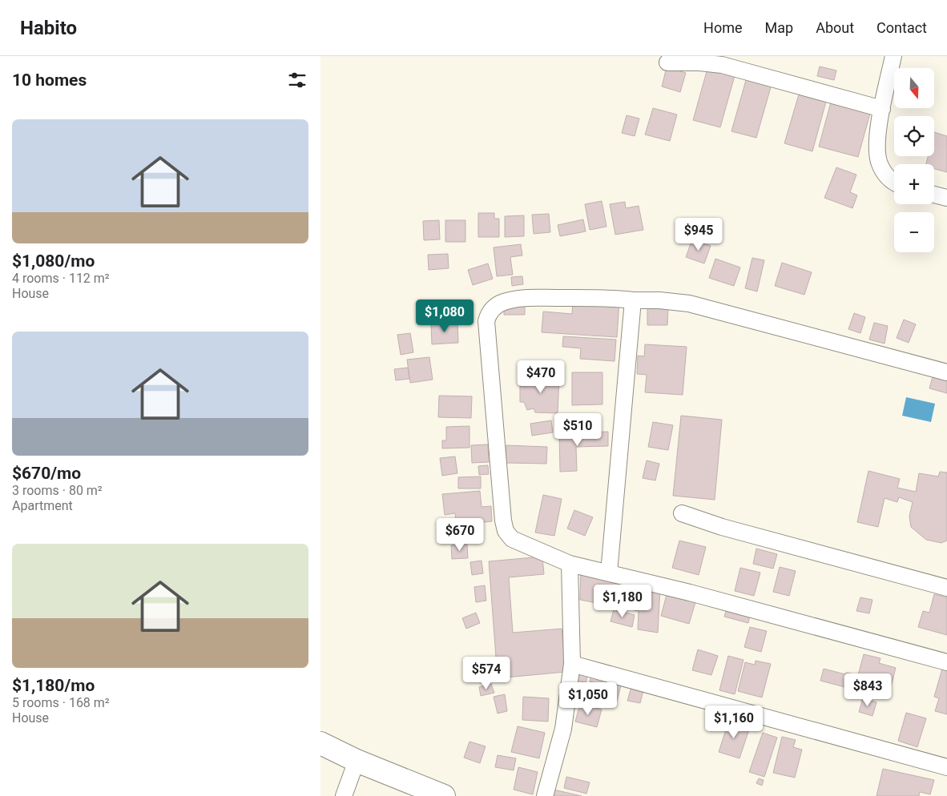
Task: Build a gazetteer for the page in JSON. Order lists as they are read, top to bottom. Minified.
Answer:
{"north":"bottom","page":{"header":"Habito","nav":["Home","Map","About","Contact"],"heading":"10 homes","map_buttons":["+","−"],"list":[{"name":"$1,080/mo","note":"4 rooms · 112 m² · House"},{"name":"$670/mo","note":"3 rooms · 80 m² · Apartment"},{"name":"$1,180/mo","note":"5 rooms · 168 m² · House"}],"price":["$945","$1,080","$470","$510","$670","$1,180","$574","$843","$1,050","$1,160"]}}
